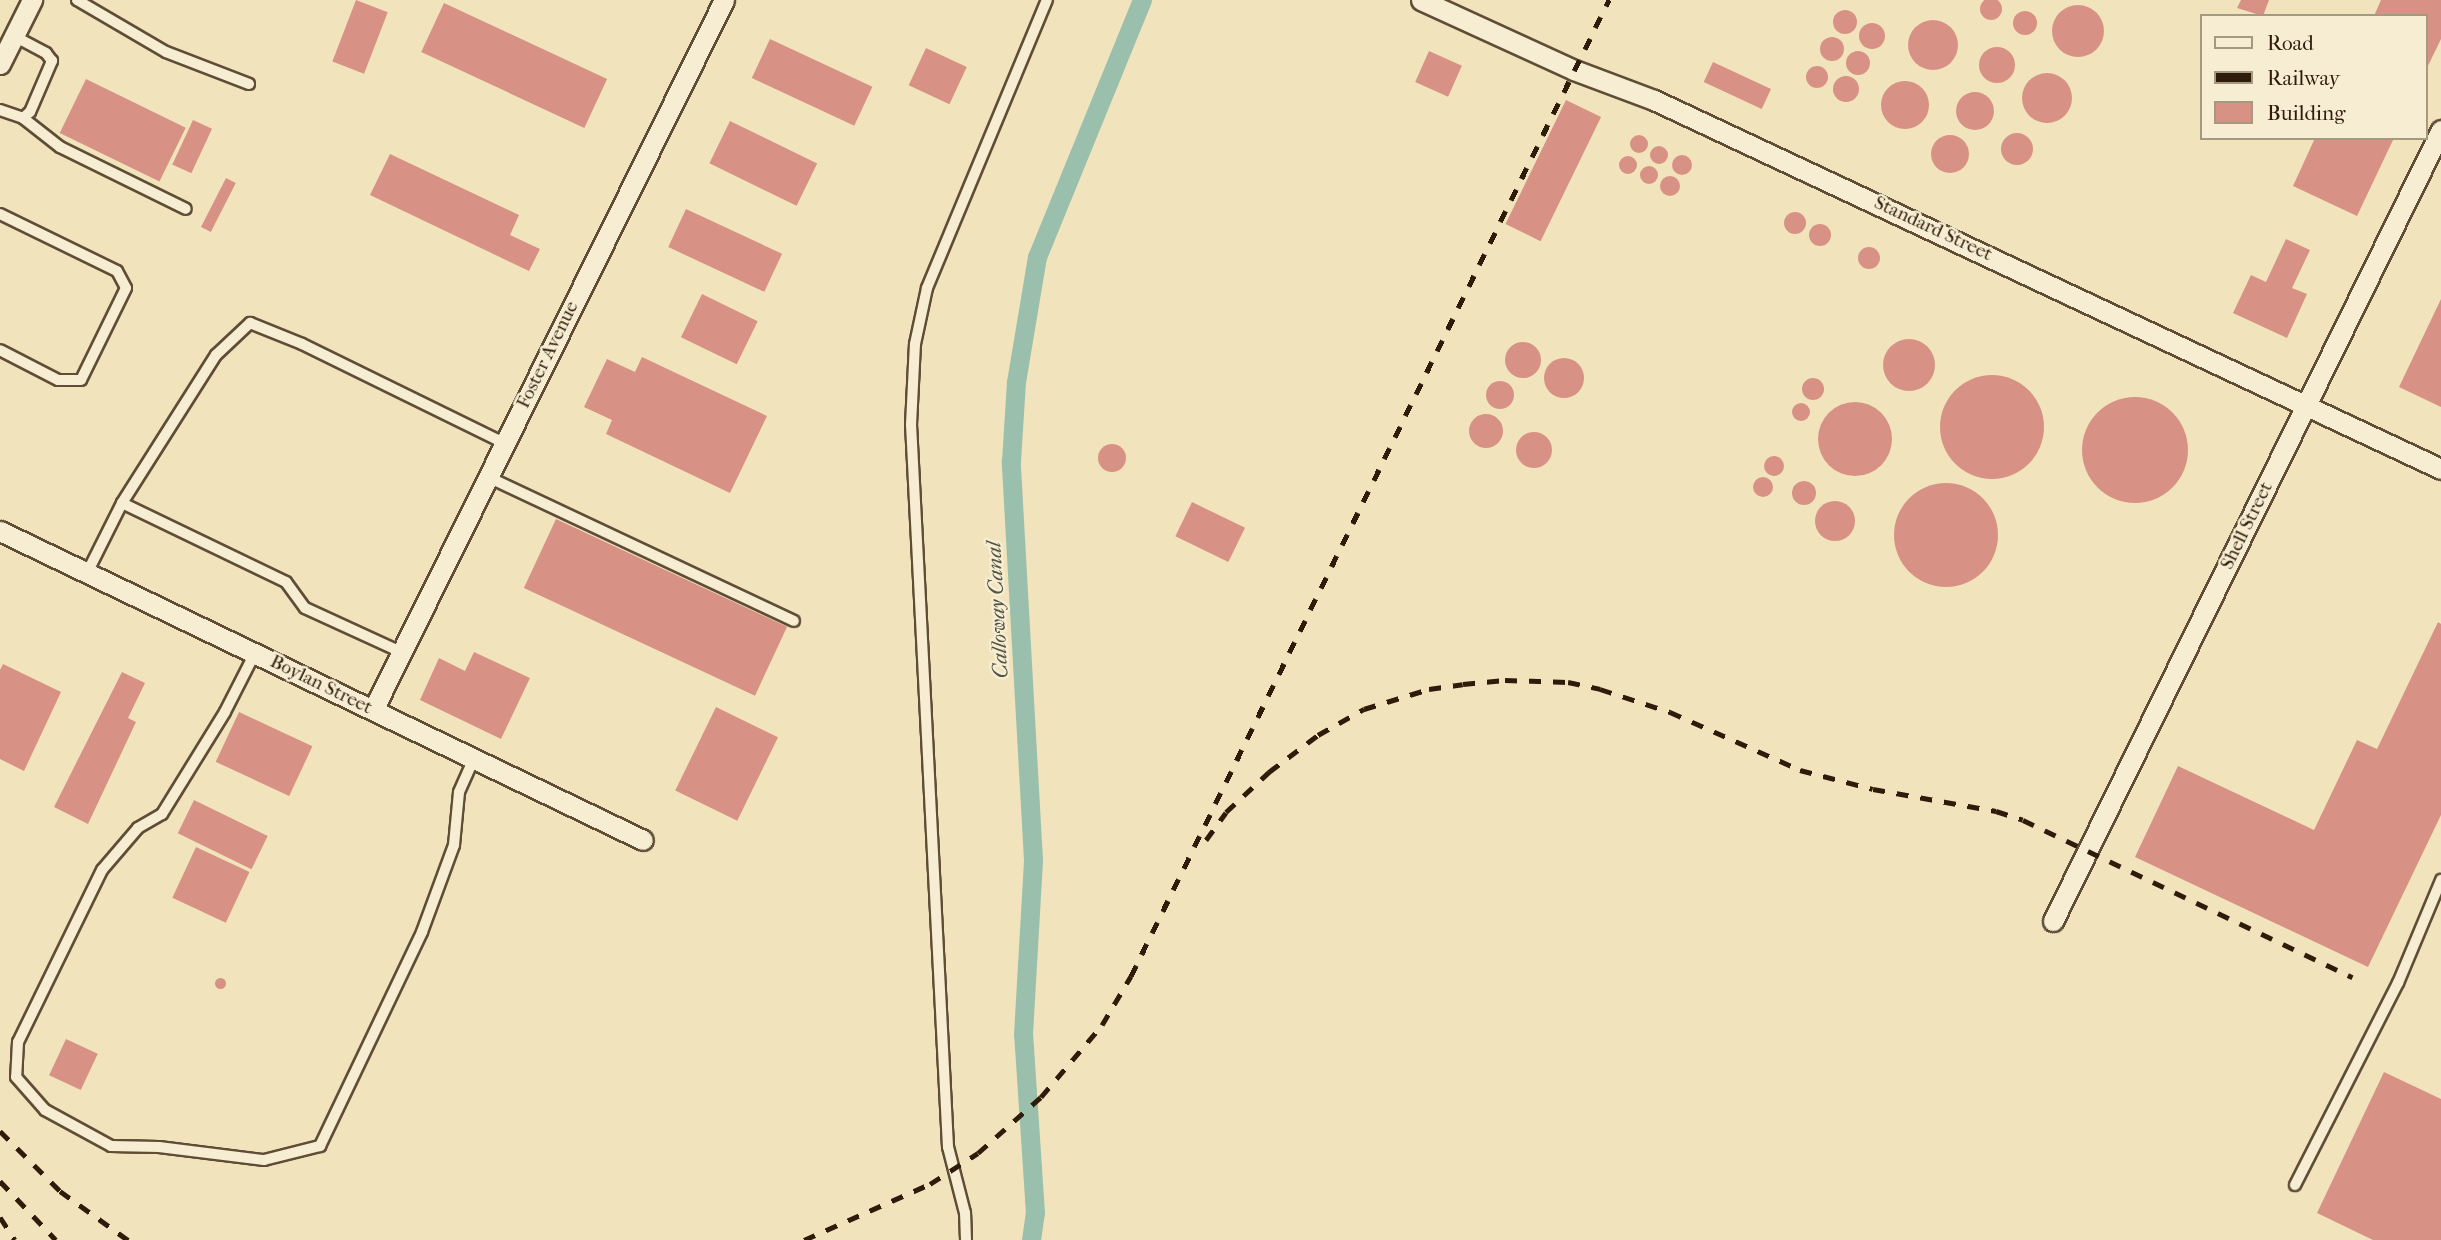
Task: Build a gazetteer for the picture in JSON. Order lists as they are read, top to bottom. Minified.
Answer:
{"streets":{"street":["Standard Street","Foster Avenue","Shell Street","Boylan Street"]},"crossings":[["Standard Street","Shell Street"],["Foster Avenue","Boylan Street"]],"water":["Calloway Canal"],"legend":["Road","Railway","Building"]}
